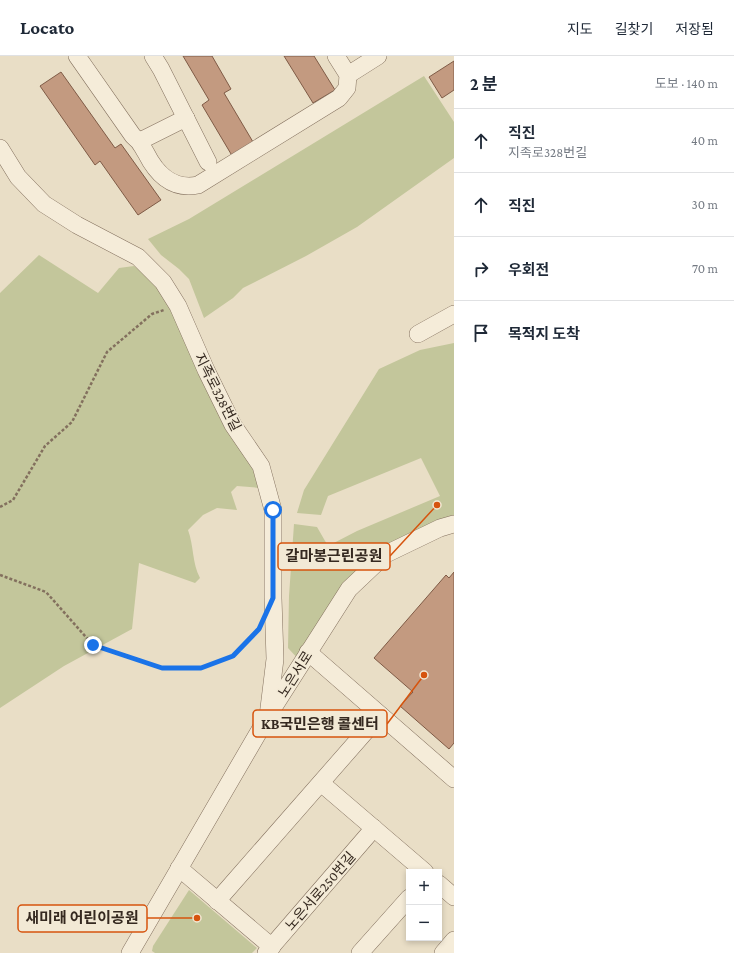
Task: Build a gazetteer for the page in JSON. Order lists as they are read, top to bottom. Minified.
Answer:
{"streets":{"street":["지족로328번길","노은서로","노은서로250번길"]},"crossings":[["지족로328번길","노은서로"]],"places":["갈마봉근린공원","KB국민은행 콜센터","새미래 어린이공원"],"page":{"header":"Locato","nav":["지도","길찾기","저장됨"],"heading":["2 분","도보 · 140 m"],"list":[["직진","지족로328번길","40 m"],["직진","30 m"],["우회전","70 m"],"목적지 도착"],"map_buttons":["+","−"]}}
